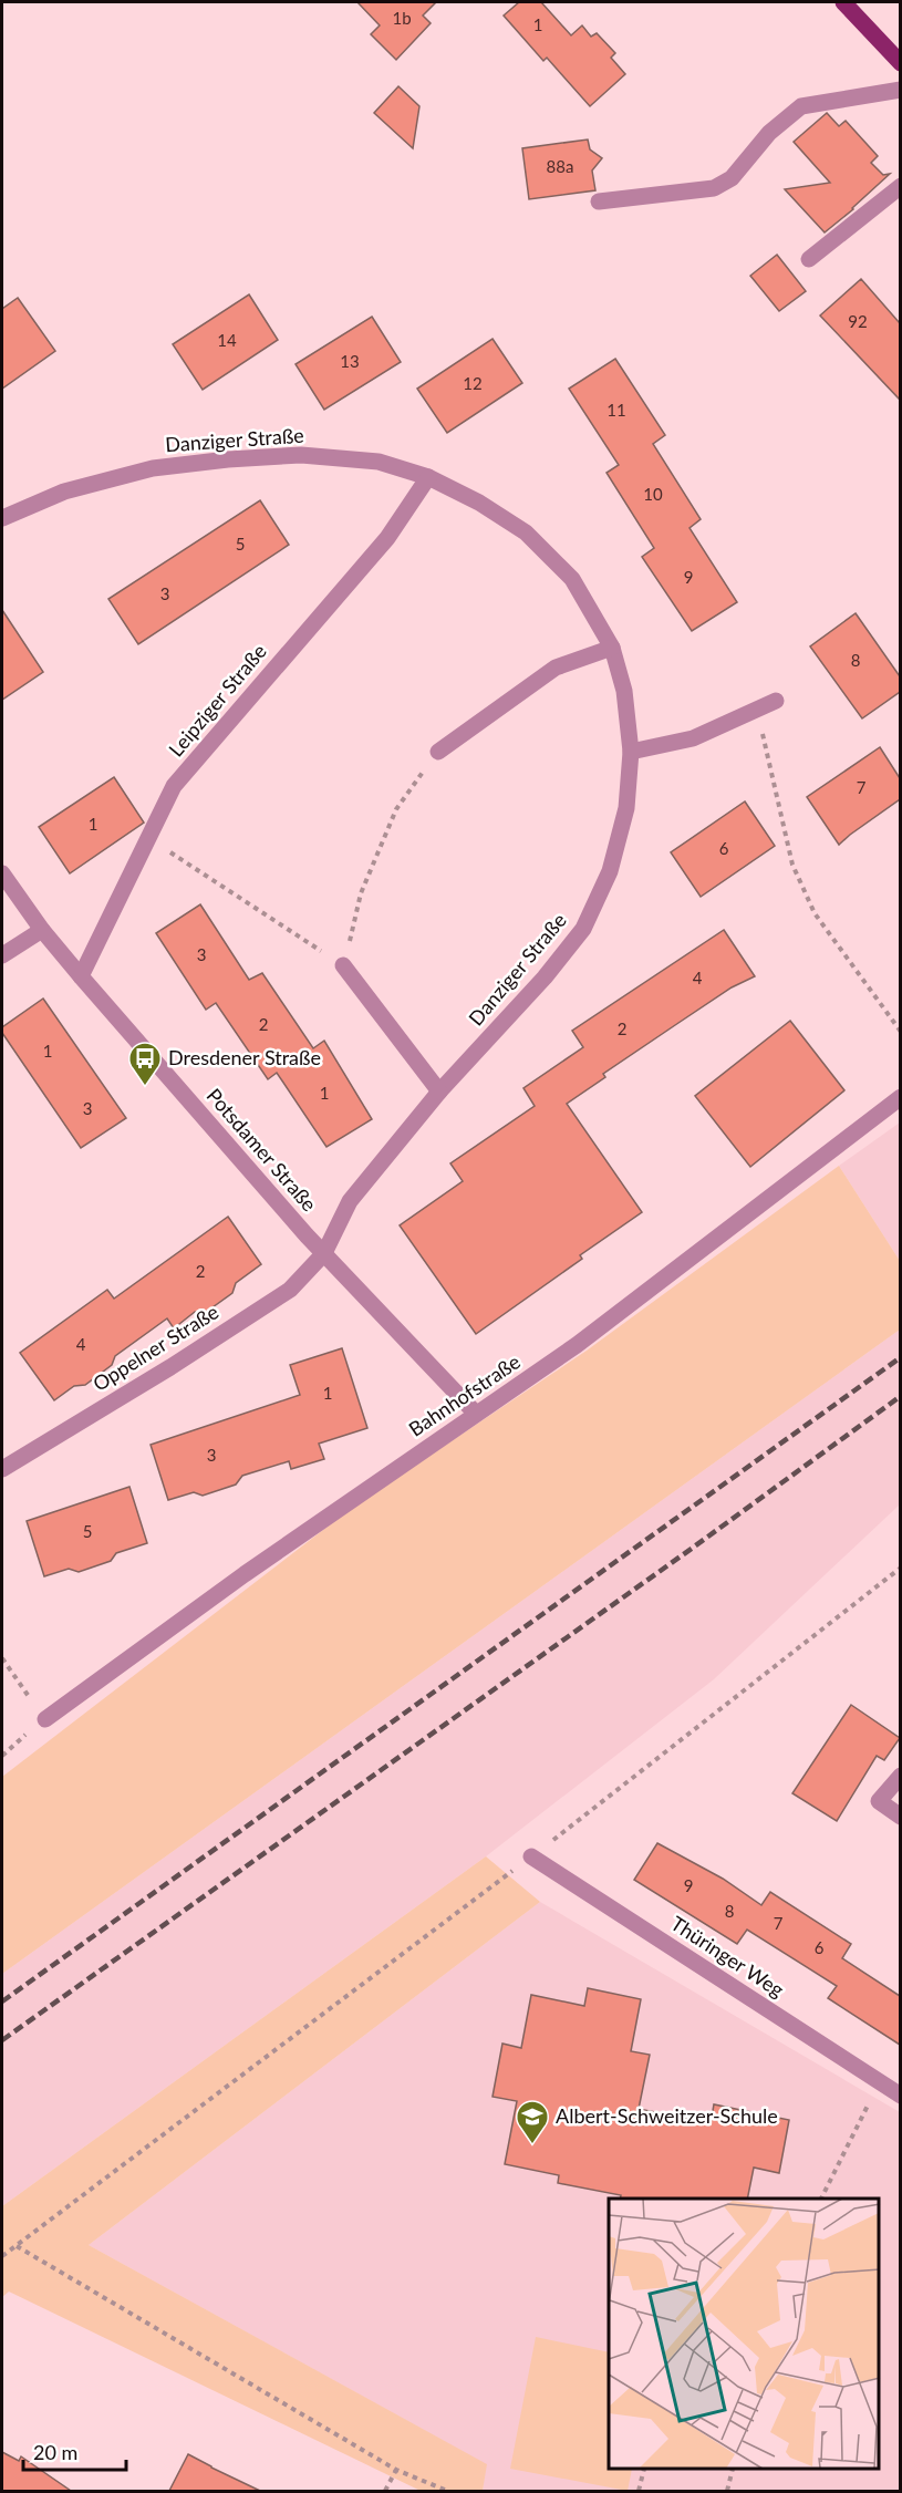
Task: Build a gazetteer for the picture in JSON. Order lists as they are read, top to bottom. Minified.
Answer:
{"streets":{"street":["Danziger Straße","Leipziger Straße","Potsdamer Straße","Oppelner Straße","Bahnhofstraße","Thüringer Weg"]},"crossings":[["Danziger Straße","Leipziger Straße"],["Danziger Straße","Potsdamer Straße"],["Danziger Straße","Oppelner Straße"],["Leipziger Straße","Potsdamer Straße"],["Potsdamer Straße","Oppelner Straße"],["Potsdamer Straße","Bahnhofstraße"]],"places":{"bus stop":["Dresdener Straße"],"school or university":["Albert-Schweitzer-Schule"]},"house_numbers":["1b","1","88a","92","14","13","12","11","10","5","9","3","8","7","1","6","3","4","2","2","1","1","3","2","4","1","3","5","9","8","7","6"],"scale_bar":"20 m"}
